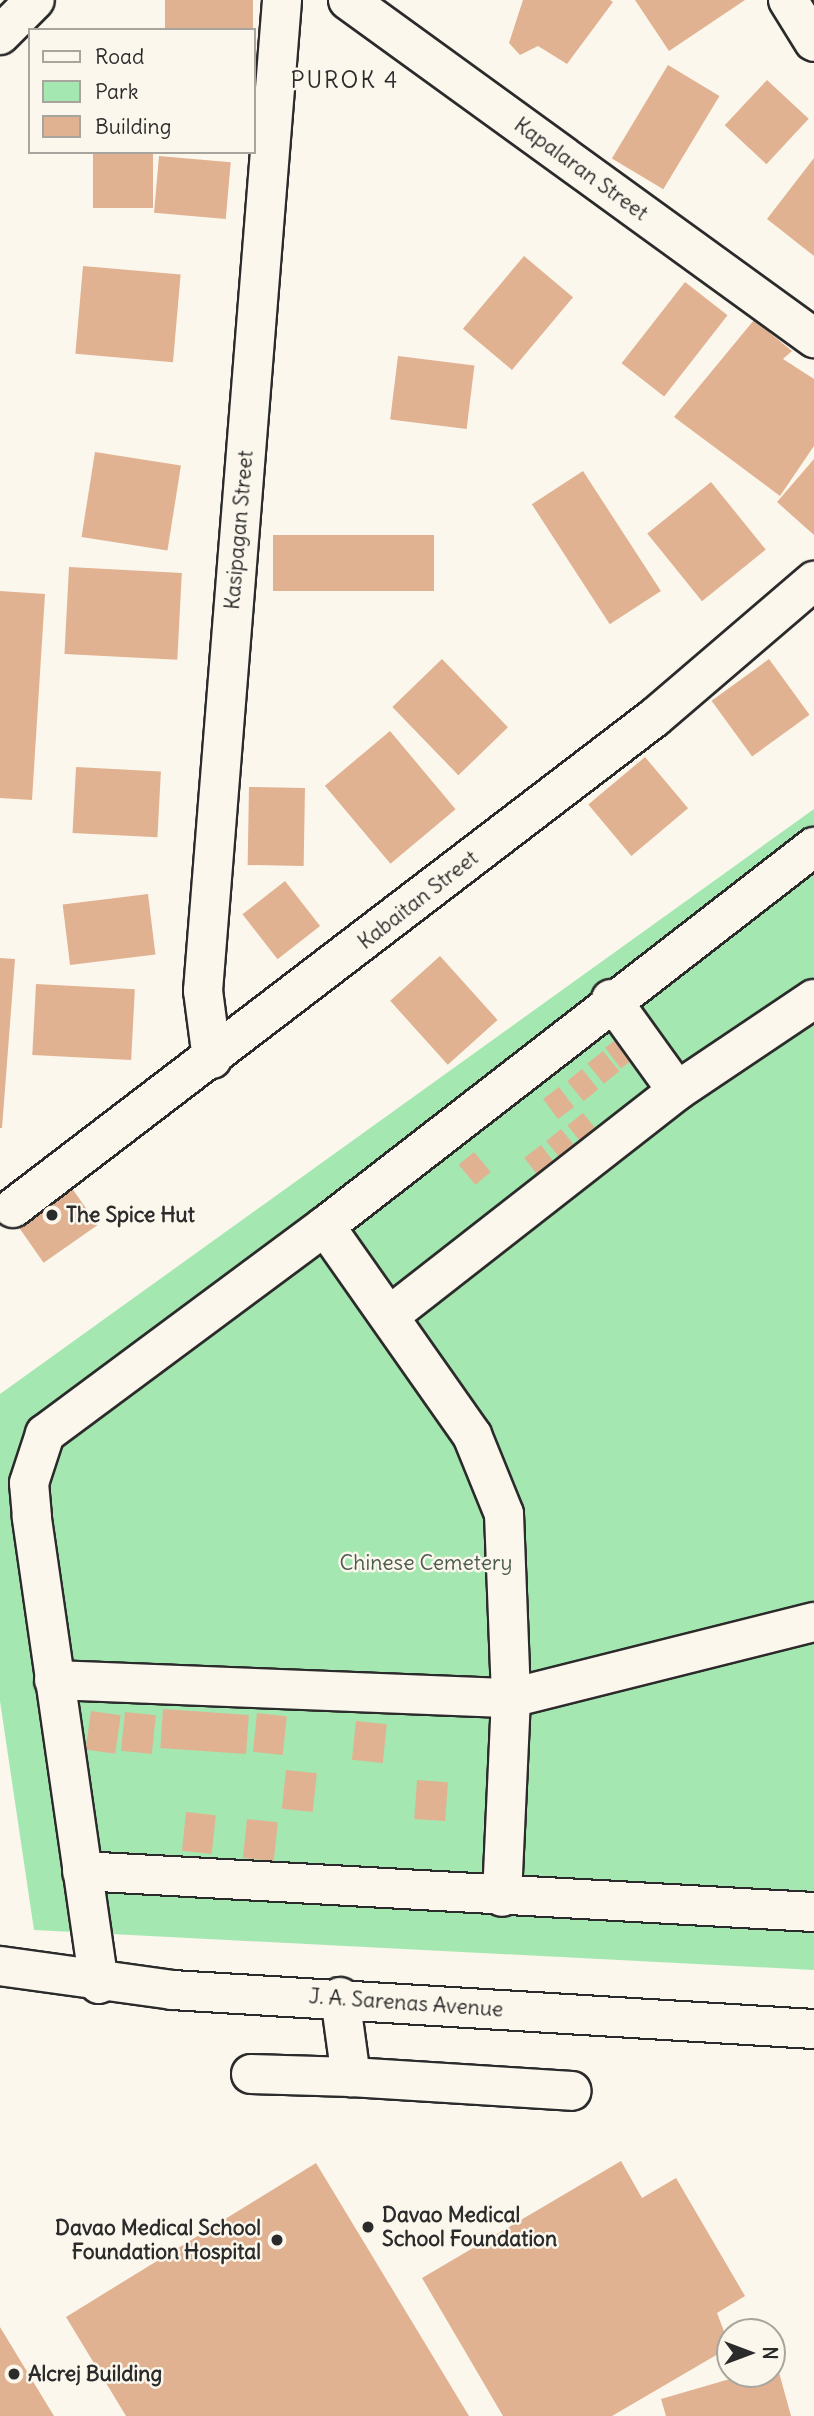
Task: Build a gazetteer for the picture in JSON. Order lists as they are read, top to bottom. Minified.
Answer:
{"streets":{"street":["Kapalaran Street","Kasipagan Street","Kabaitan Street","J. A. Sarenas Avenue"]},"crossings":[["Kasipagan Street","Kabaitan Street"]],"districts":["PUROK 4"],"parks":["Chinese Cemetery"],"places":["The Spice Hut","Davao Medical School Foundation","Davao Medical School Foundation Hospital","Alcrej Building"],"legend":["Road","Park","Building"],"north":"right"}
